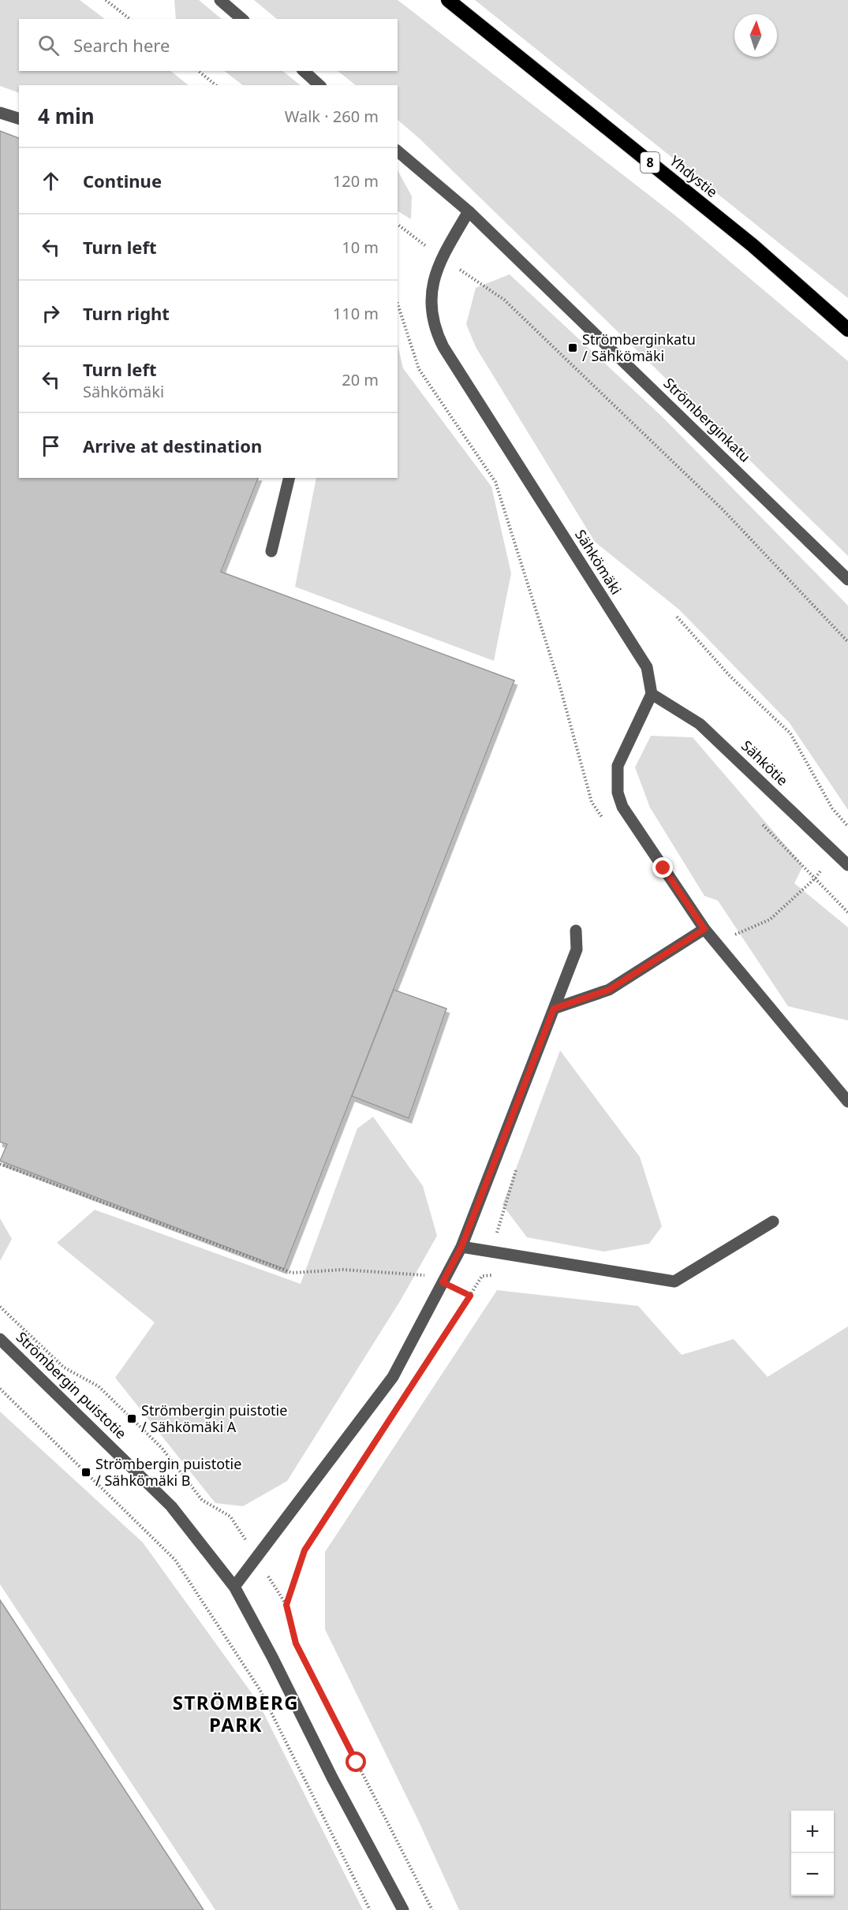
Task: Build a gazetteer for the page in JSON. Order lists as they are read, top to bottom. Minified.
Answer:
{"streets":{"highway":["8","Yhdystie"],"street":["Strömberginkatu","Sähkömäki","Sähkötie","Strömbergin puistotie"]},"crossings":[["Strömberginkatu","Sähkömäki"],["Sähkömäki","Sähkötie"]],"districts":["STRÖMBERG PARK"],"places":{"transit":["Strömberginkatu / Sähkömäki","Strömbergin puistotie / Sähkömäki A","Strömbergin puistotie / Sähkömäki B"]},"north":"top","page":{"search":"Search here","heading":["4 min","Walk · 260 m"],"list":[["Continue","120 m"],["Turn left","10 m"],["Turn right","110 m"],["Turn left","Sähkömäki","20 m"],"Arrive at destination"],"map_buttons":["+","−"]}}
